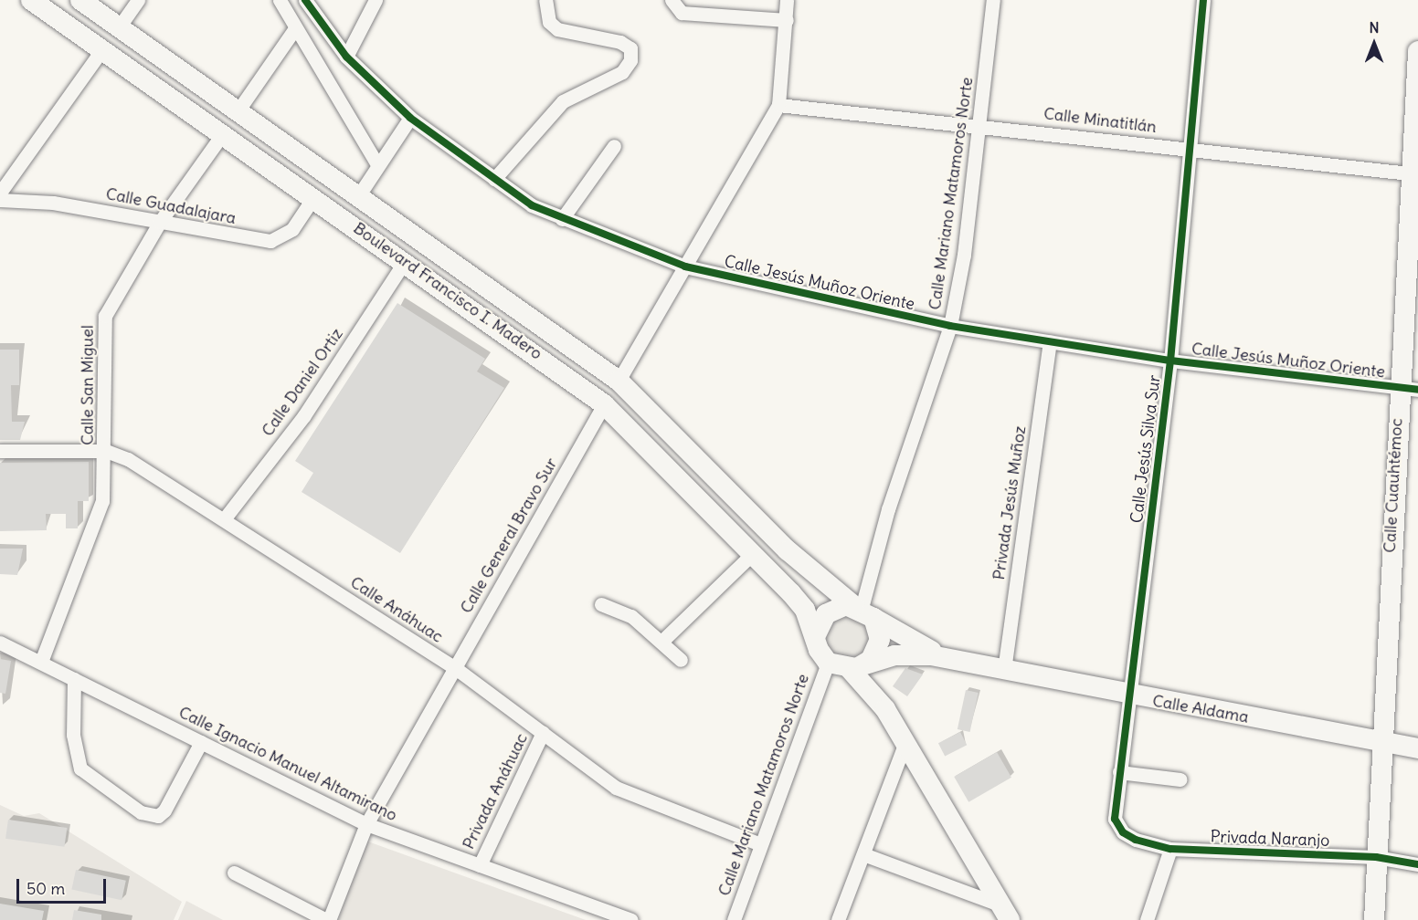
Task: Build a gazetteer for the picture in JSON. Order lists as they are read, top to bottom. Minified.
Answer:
{"streets":{"main road":["Boulevard Francisco I. Madero","Calle Cuauhtémoc","Calle Aldama"],"street":["Calle Minatitlán","Calle Mariano Matamoros Norte","Calle Guadalajara","Calle Jesús Muñoz Oriente","Calle Daniel Ortiz","Calle San Miguel","Calle Jesús Silva Sur","Privada Jesús Muñoz","Calle General Bravo Sur","Calle Anáhuac","Calle Ignacio Manuel Altamirano","Privada Anáhuac","Privada Naranjo"]},"crossings":[["Calle Minatitlán","Calle Mariano Matamoros Norte"],["Calle Minatitlán","Calle Jesús Silva Sur"],["Calle Minatitlán","Calle Cuauhtémoc"],["Calle Mariano Matamoros Norte","Calle Jesús Muñoz Oriente"],["Calle Mariano Matamoros Norte","Boulevard Francisco I. Madero"],["Calle Mariano Matamoros Norte","Calle Anáhuac"],["Calle Mariano Matamoros Norte","Calle Aldama"],["Calle Guadalajara","Boulevard Francisco I. Madero"],["Calle Guadalajara","Calle San Miguel"],["Calle Jesús Muñoz Oriente","Calle Jesús Silva Sur"],["Calle Jesús Muñoz Oriente","Calle Cuauhtémoc"],["Calle Jesús Muñoz Oriente","Privada Jesús Muñoz"],["Boulevard Francisco I. Madero","Calle Daniel Ortiz"],["Boulevard Francisco I. Madero","Calle San Miguel"],["Boulevard Francisco I. Madero","Calle General Bravo Sur"],["Boulevard Francisco I. Madero","Calle Aldama"],["Calle Daniel Ortiz","Calle Anáhuac"],["Calle San Miguel","Calle Anáhuac"],["Calle San Miguel","Calle Ignacio Manuel Altamirano"],["Calle Jesús Silva Sur","Calle Aldama"],["Calle Jesús Silva Sur","Privada Naranjo"],["Calle Cuauhtémoc","Calle Aldama"],["Calle Cuauhtémoc","Privada Naranjo"],["Privada Jesús Muñoz","Calle Aldama"],["Calle General Bravo Sur","Calle Anáhuac"],["Calle General Bravo Sur","Calle Ignacio Manuel Altamirano"],["Calle Anáhuac","Privada Anáhuac"],["Calle Ignacio Manuel Altamirano","Privada Anáhuac"]],"scale_bar":"50 m","north":"top"}
